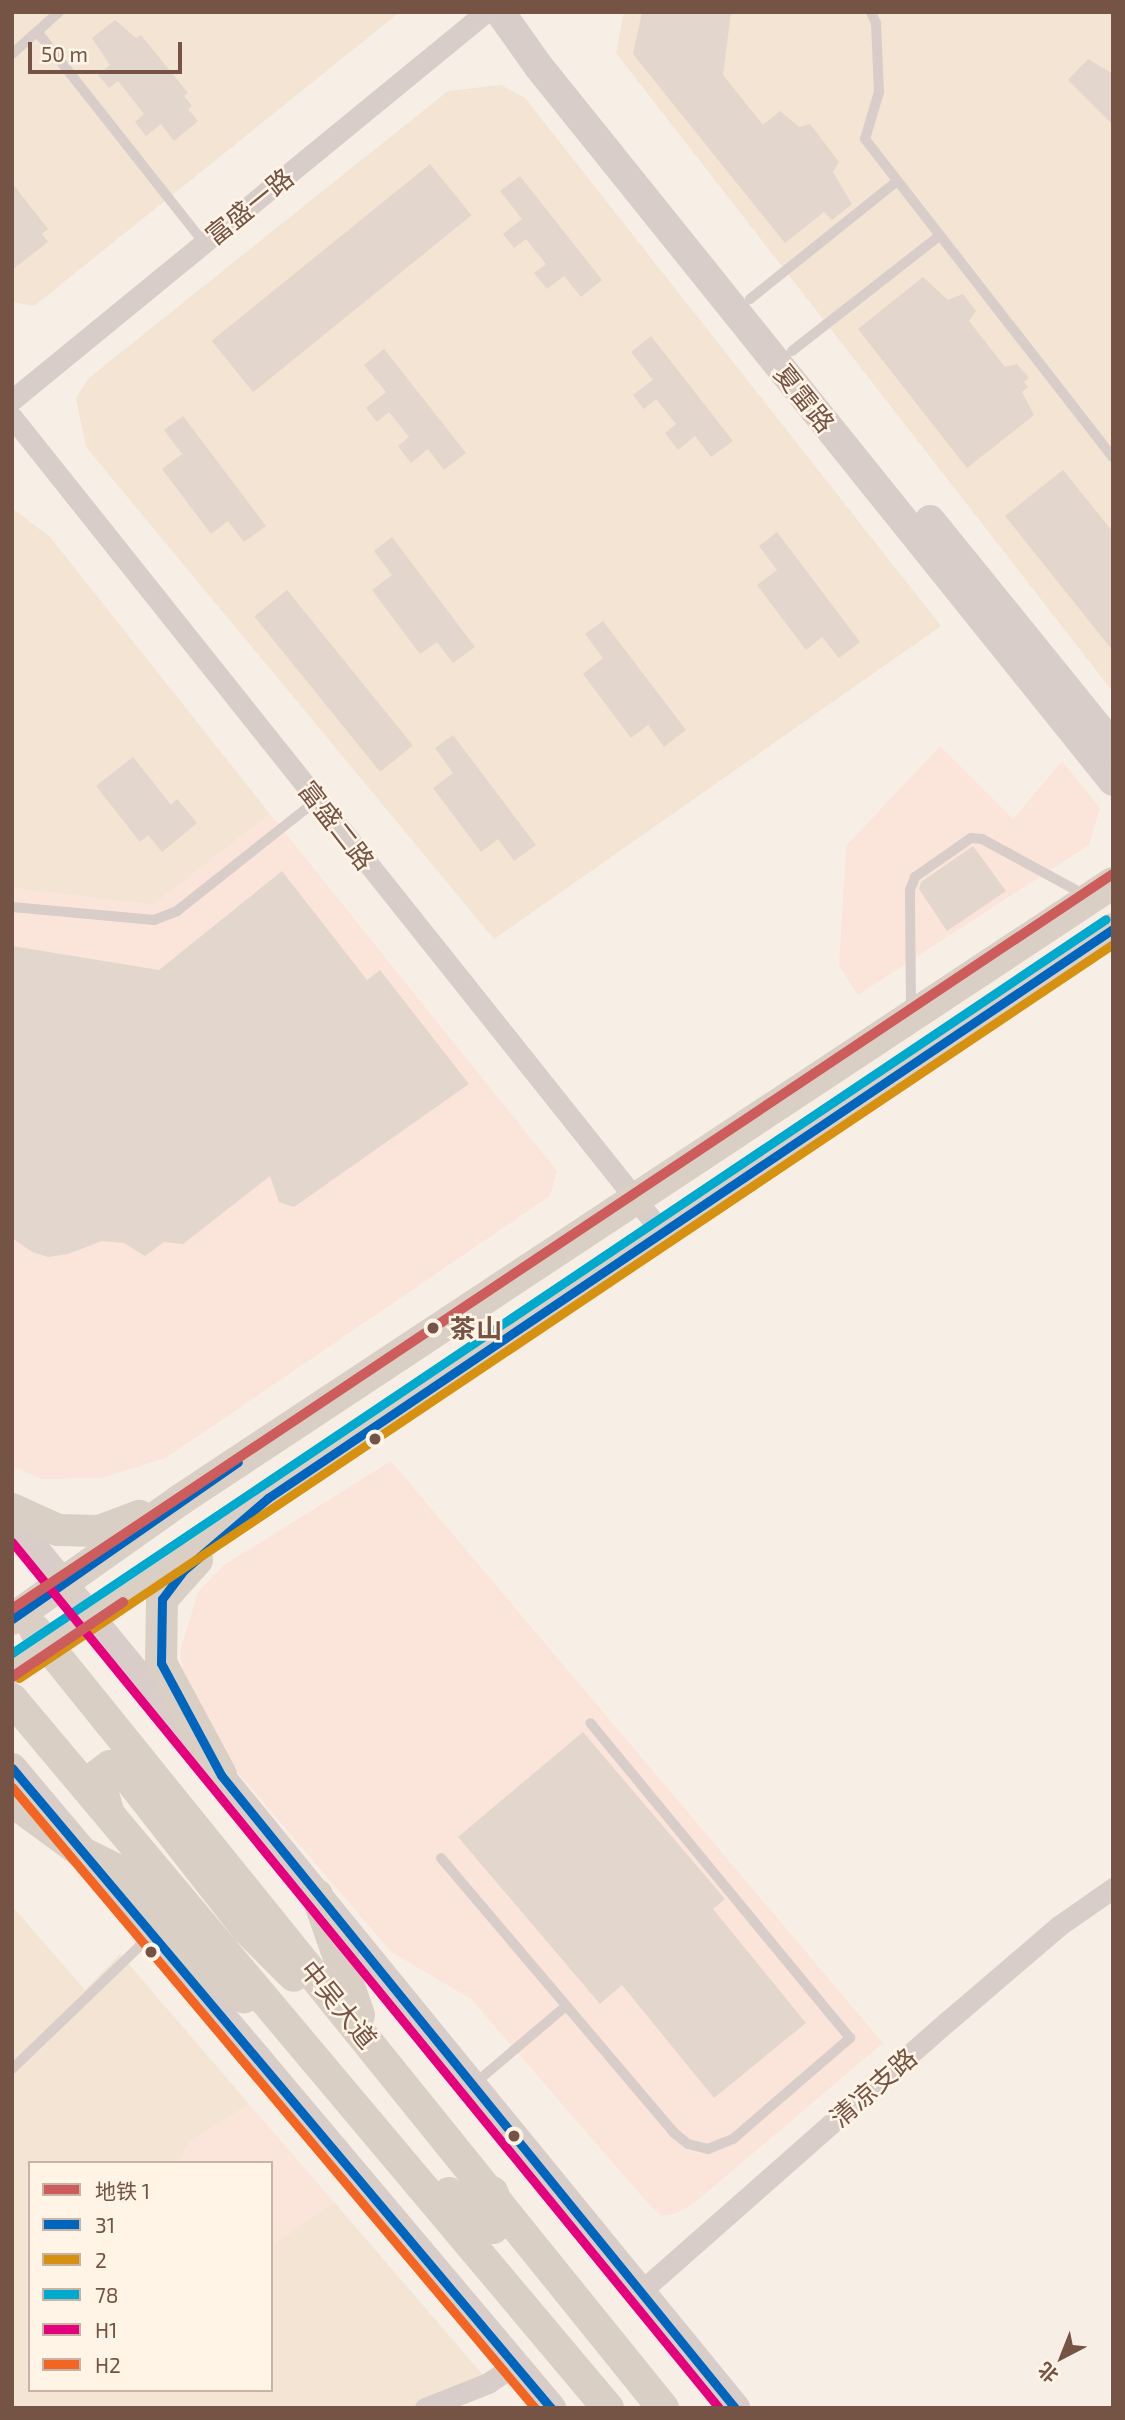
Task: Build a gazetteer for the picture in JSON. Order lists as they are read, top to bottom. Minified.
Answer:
{"streets":{"main road":["夏雷路","中吴大道"],"street":["富盛一路","富盛二路","清凉支路"]},"places":["茶山"],"lines":["metro line 1","transit line 78","transit line 31","transit line 2","transit line H1","transit line H2"],"legend":["地铁 1","31","2","78","H1","H2"],"scale_bar":"50 m","north":"bottom left"}
